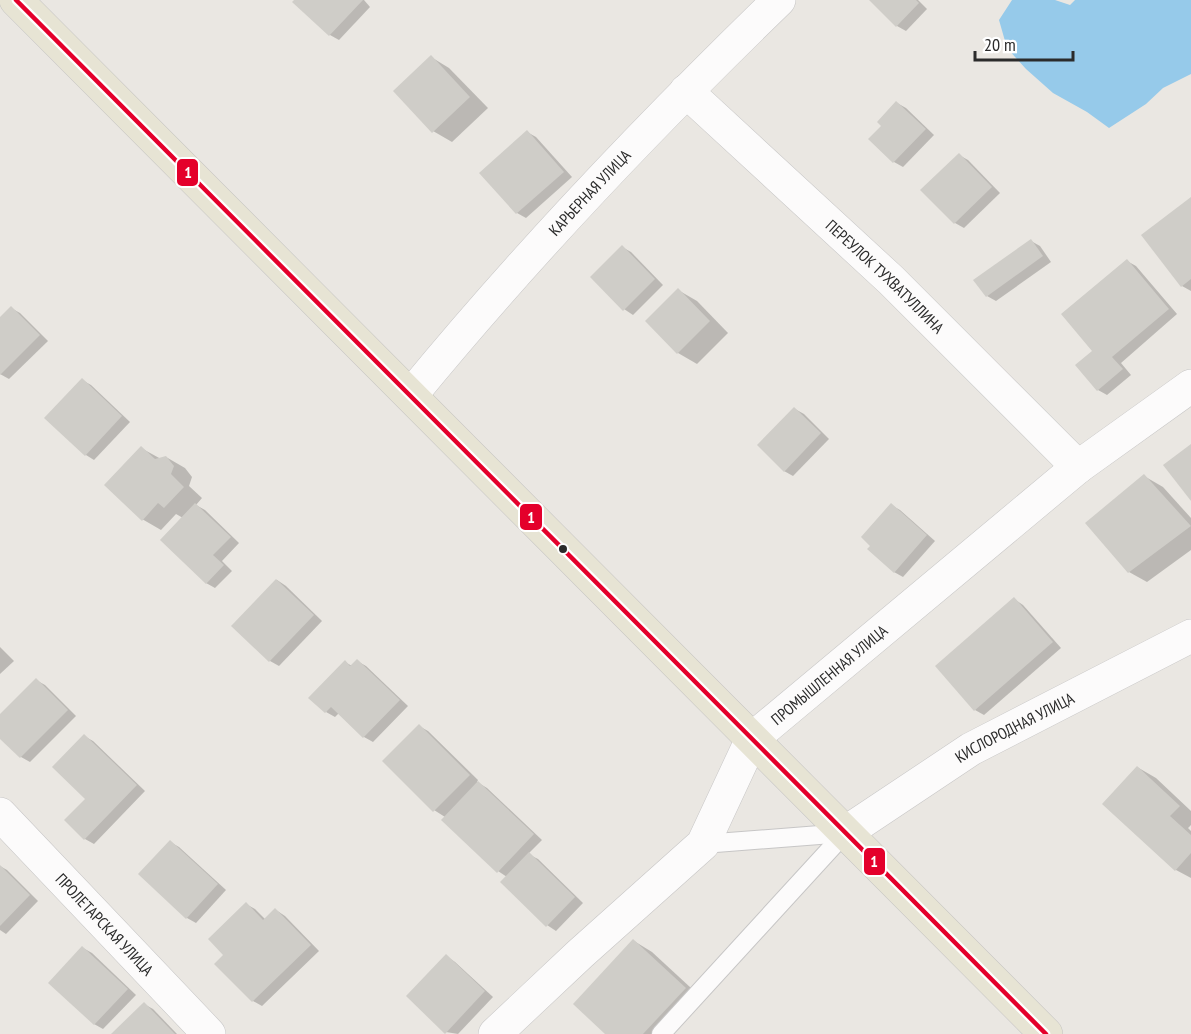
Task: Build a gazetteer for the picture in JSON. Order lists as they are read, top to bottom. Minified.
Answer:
{"streets":{"street":["КАРЬЕРНАЯ УЛИЦА","ПЕРЕУЛОК ТУХВАТУЛЛИНА","ПРОМЫШЛЕННАЯ УЛИЦА","КИСЛОРОДНАЯ УЛИЦА","ПРОЛЕТАРСКАЯ УЛИЦА"]},"crossings":[["КАРЬЕРНАЯ УЛИЦА","ПЕРЕУЛОК ТУХВАТУЛЛИНА"],["ПЕРЕУЛОК ТУХВАТУЛЛИНА","ПРОМЫШЛЕННАЯ УЛИЦА"]],"lines":["transit line 1"],"scale_bar":"20 m"}
